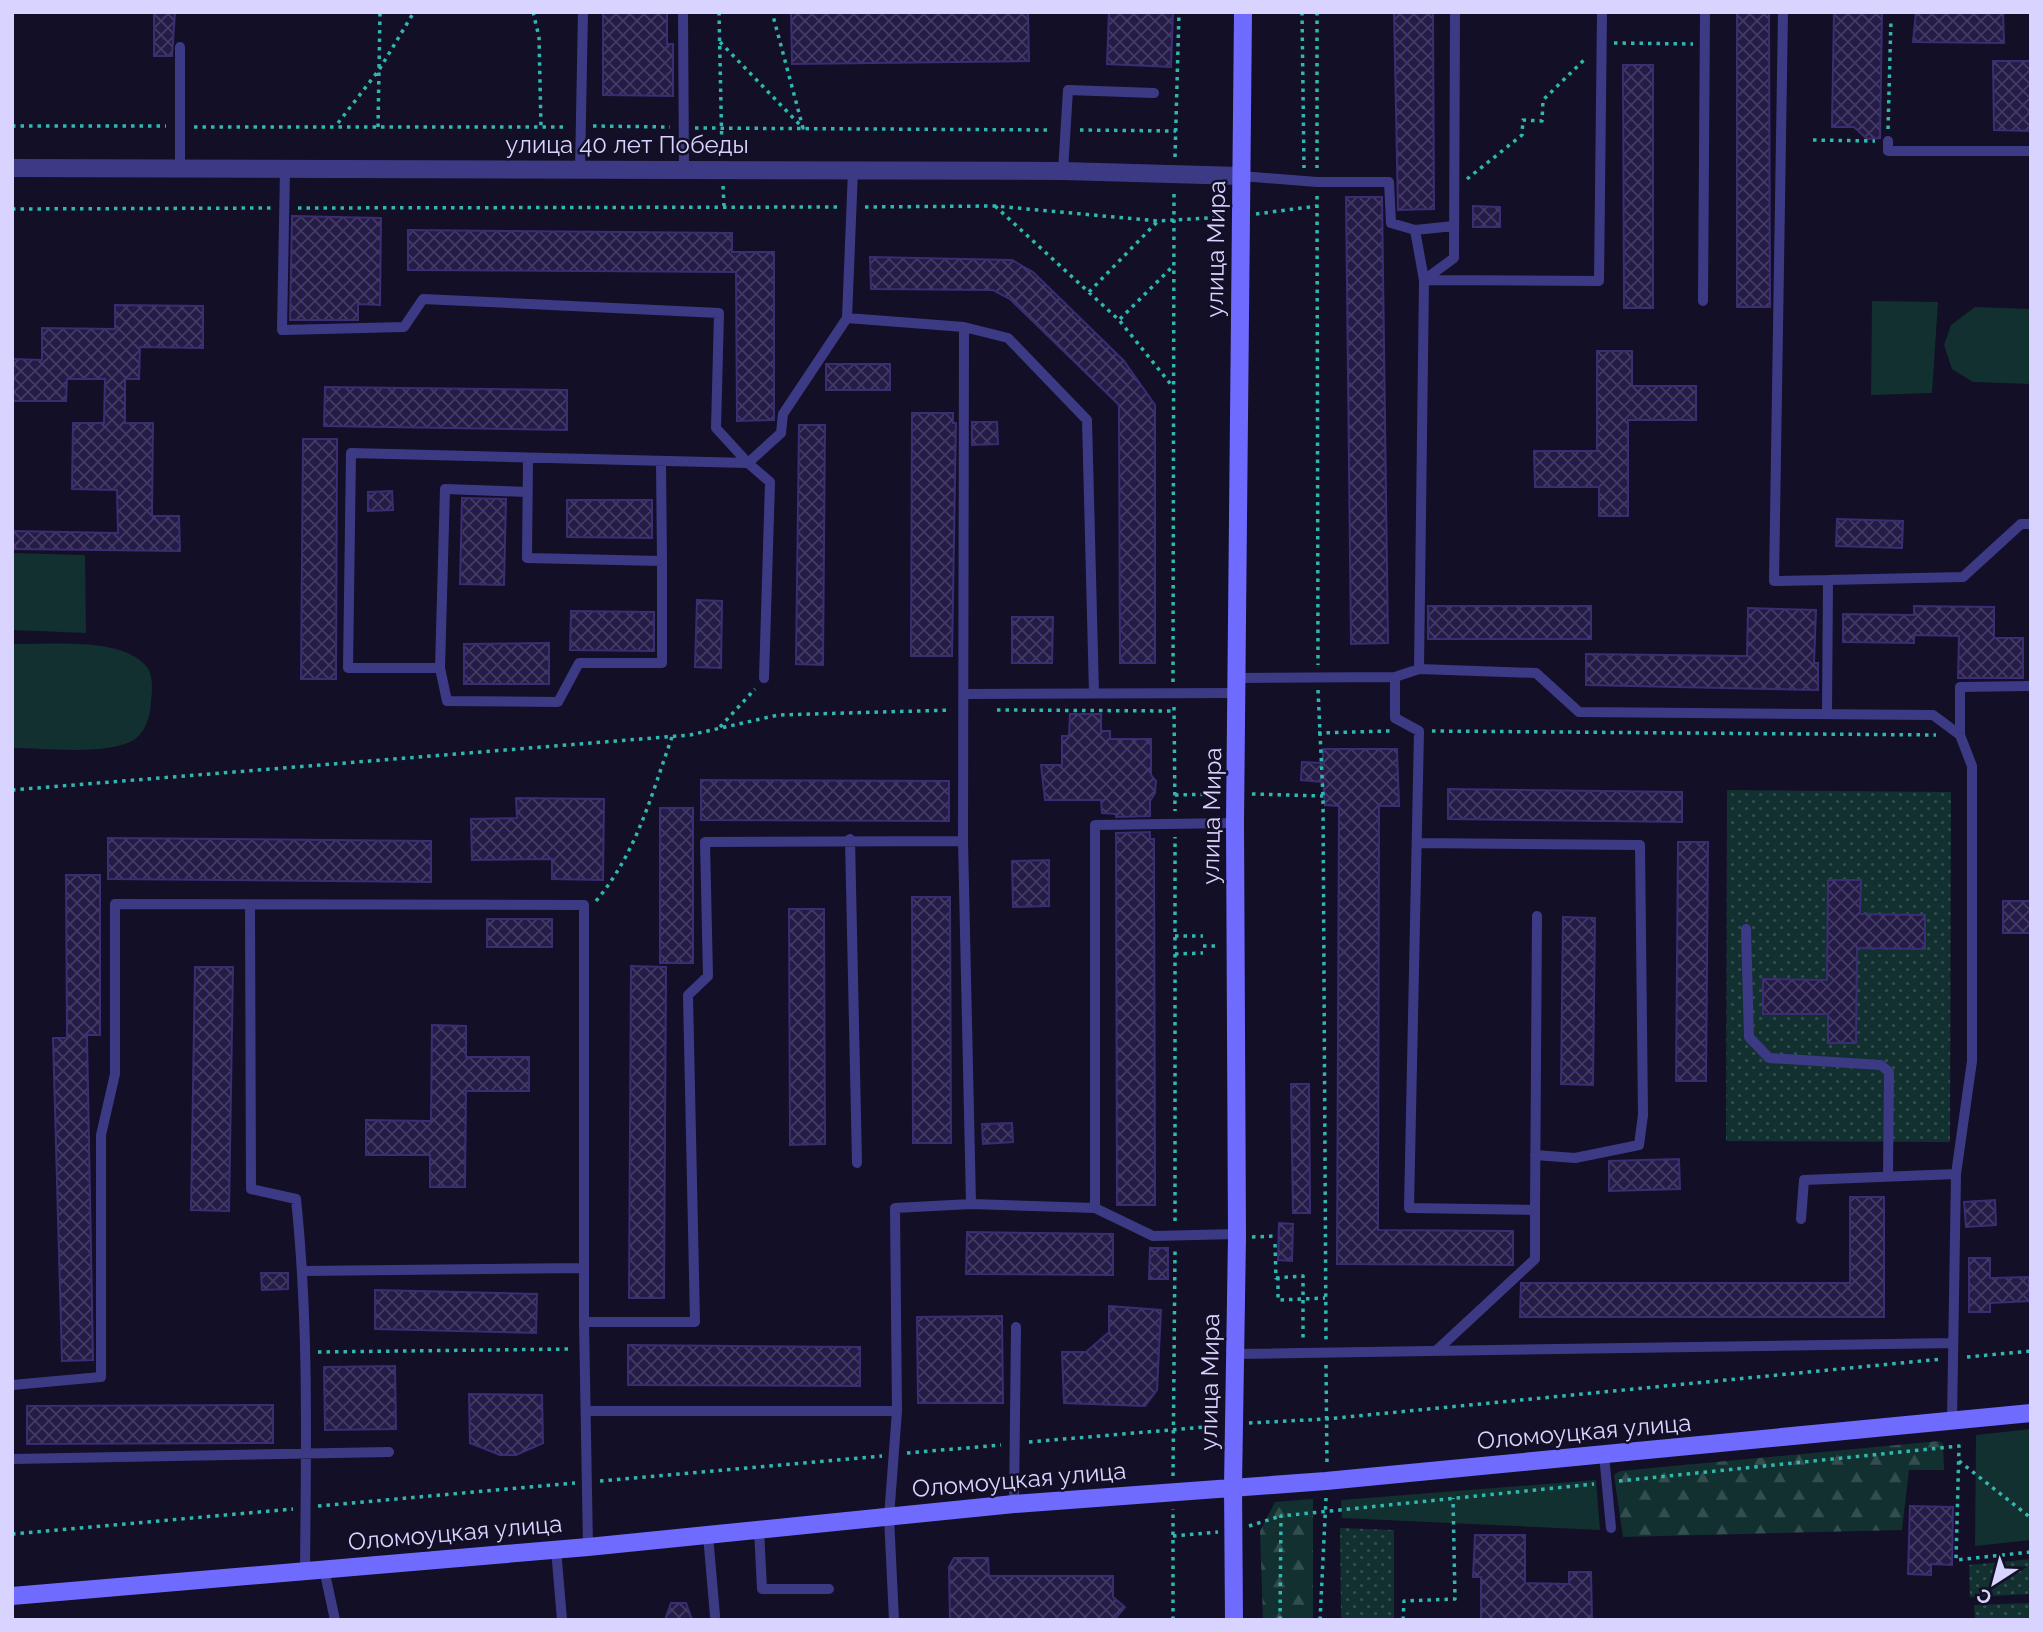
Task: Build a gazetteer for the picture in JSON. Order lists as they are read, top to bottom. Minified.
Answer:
{"streets":{"street":["улица 40 лет Победы","улица Мира","Оломоуцкая улица"]},"crossings":[["улица 40 лет Победы","улица Мира"],["улица Мира","Оломоуцкая улица"]],"north":"bottom left"}
